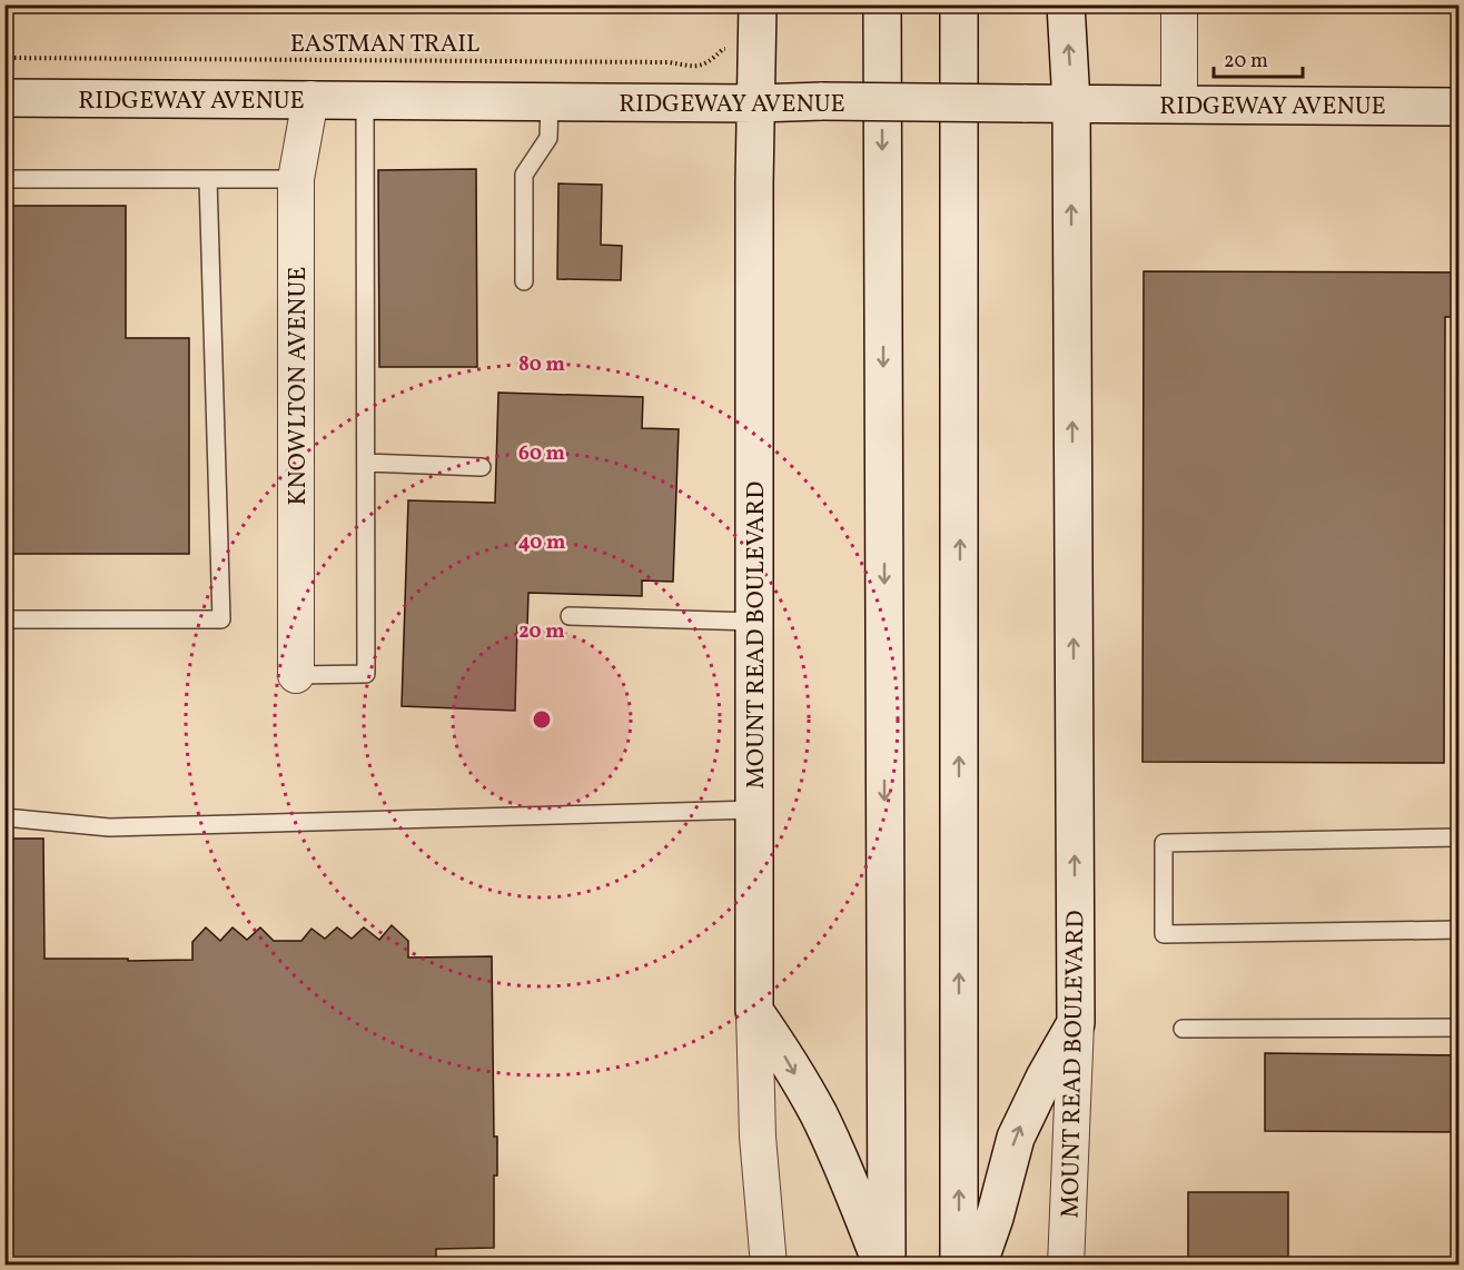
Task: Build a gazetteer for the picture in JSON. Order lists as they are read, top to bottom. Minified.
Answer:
{"streets":{"main road":["RIDGEWAY AVENUE","MOUNT READ BOULEVARD"],"street":["KNOWLTON AVENUE"],"path":["EASTMAN TRAIL"]},"crossings":[["EASTMAN TRAIL","MOUNT READ BOULEVARD"],["RIDGEWAY AVENUE","KNOWLTON AVENUE"],["RIDGEWAY AVENUE","MOUNT READ BOULEVARD"]],"scale_bar":"20 m","rings":["80 m","60 m","40 m","20 m"]}
